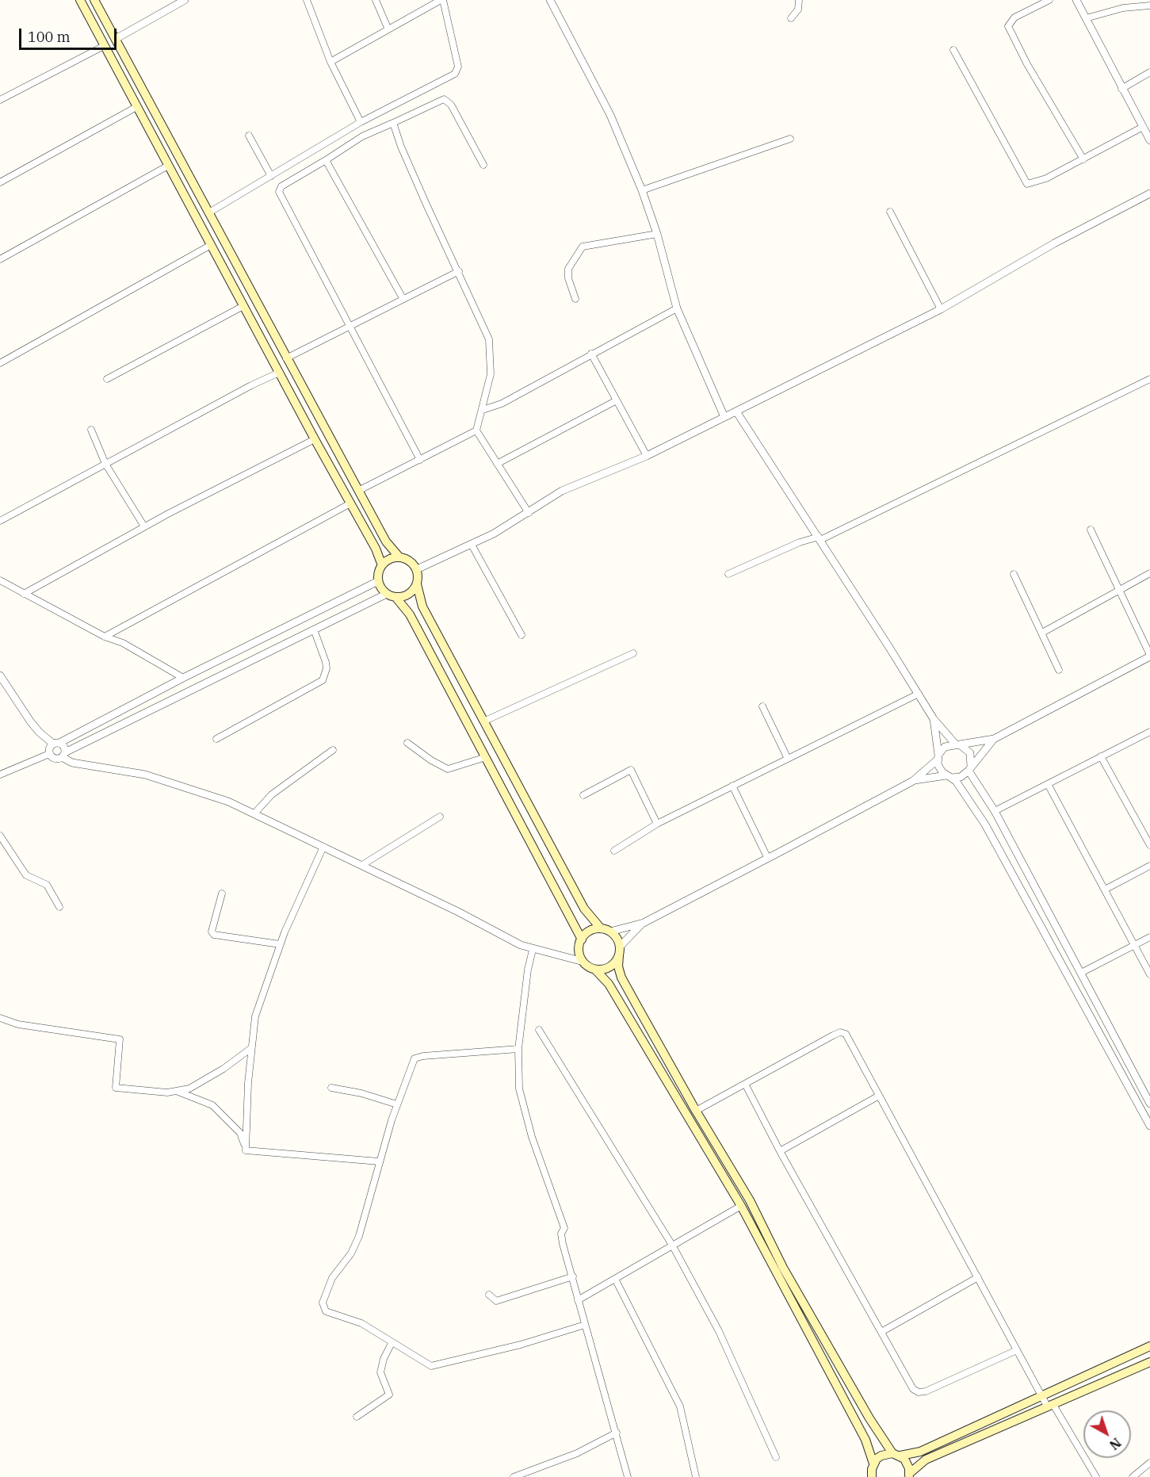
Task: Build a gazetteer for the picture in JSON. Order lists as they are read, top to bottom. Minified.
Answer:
{"scale_bar":"100 m","north":"bottom right"}
